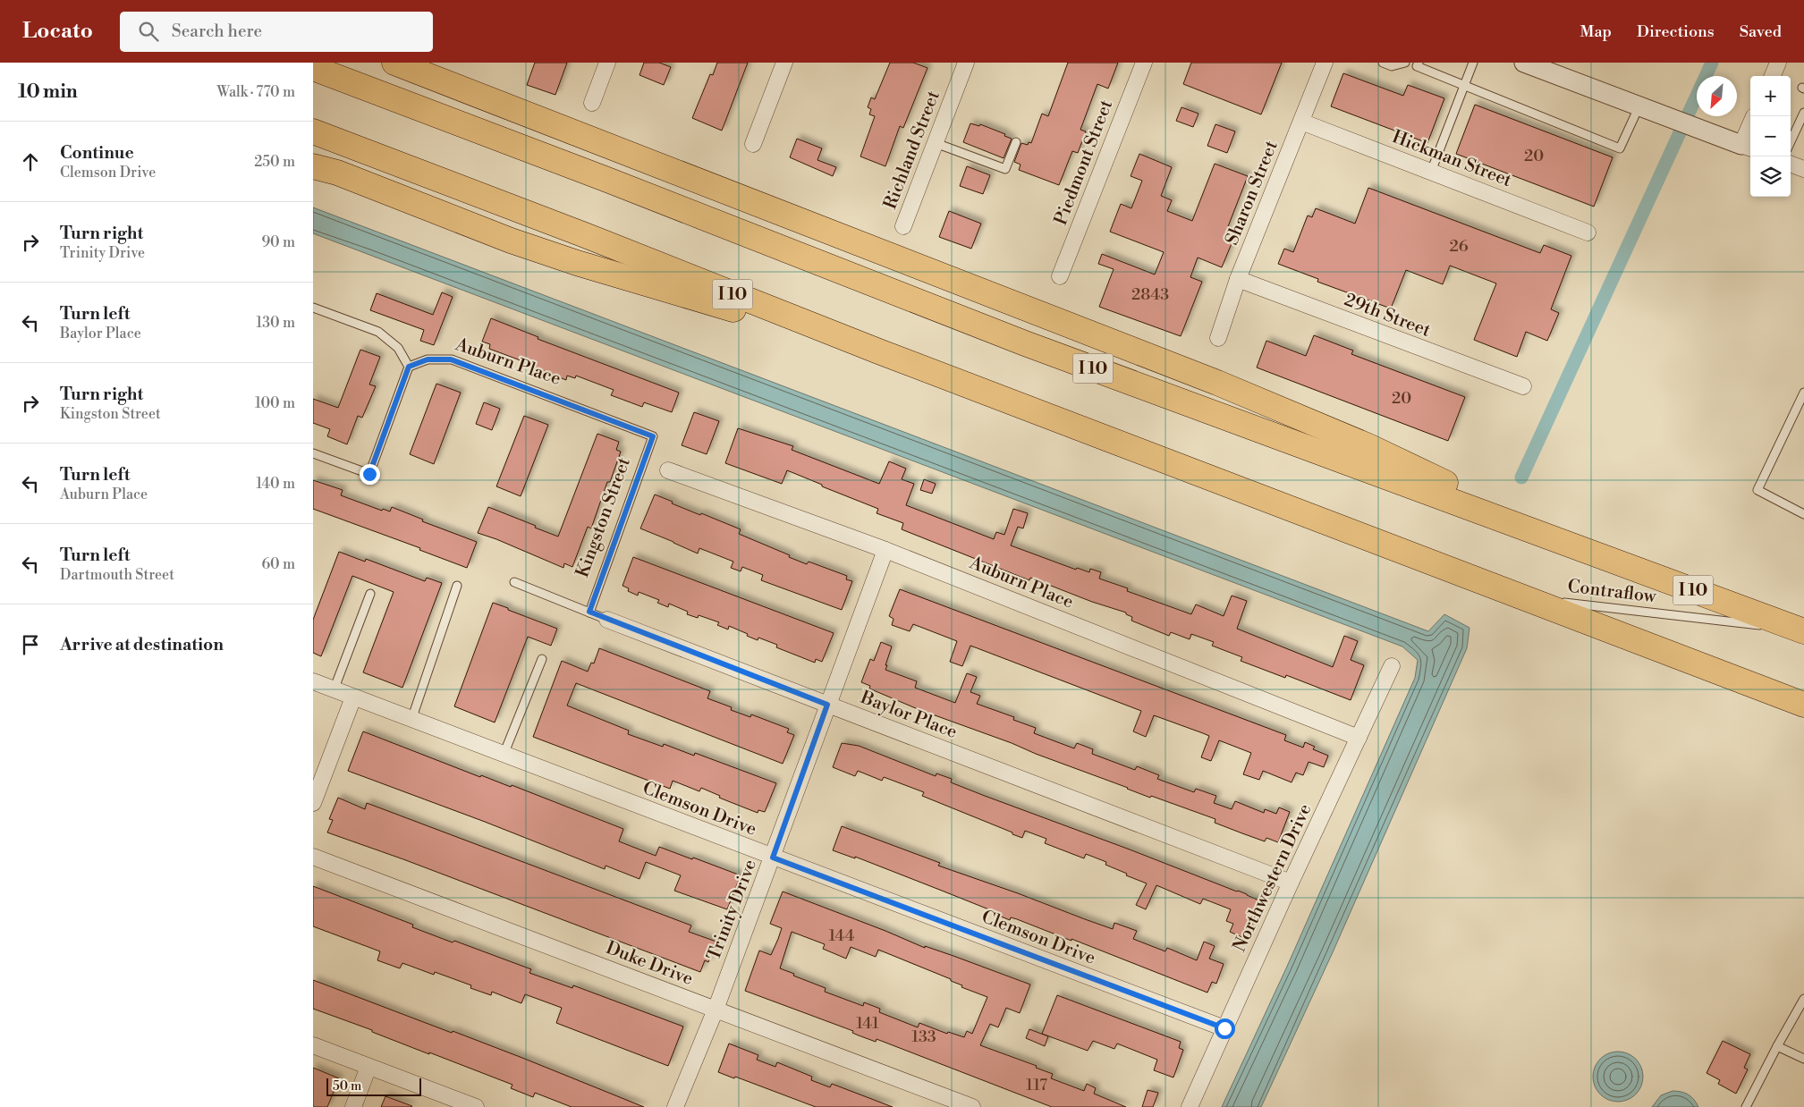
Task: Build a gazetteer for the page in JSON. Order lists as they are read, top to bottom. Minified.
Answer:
{"streets":{"highway":["I 10"],"street":["Richland Street","Hickman Street","Piedmont Street","Sharon Street","29th Street","Auburn Place","Baylor Place","Clemson Drive","Northwestern Drive","Trinity Drive","Duke Drive"],"lane":["Kingston Street","Contraflow"]},"crossings":[["Hickman Street","Sharon Street"],["Sharon Street","29th Street"],["I 10","Contraflow"],["Auburn Place","Kingston Street"],["Auburn Place","Northwestern Drive"],["Auburn Place","Trinity Drive"],["Kingston Street","Baylor Place"],["Baylor Place","Northwestern Drive"],["Baylor Place","Trinity Drive"],["Clemson Drive","Northwestern Drive"],["Clemson Drive","Trinity Drive"],["Trinity Drive","Duke Drive"]],"house_numbers":["20","26","2843","20","144","141","133","117"],"scale_bar":"50 m","north":"bottom left","page":{"header":"Locato","search":"Search here","nav":["Map","Directions","Saved"],"heading":["10 min","Walk · 770 m"],"map_buttons":["+","−"],"list":[["Continue","Clemson Drive","250 m"],["Turn right","Trinity Drive","90 m"],["Turn left","Baylor Place","130 m"],["Turn right","Kingston Street","100 m"],["Turn left","Auburn Place","140 m"],["Turn left","Dartmouth Street","60 m"],"Arrive at destination"],"scale":"50 m"}}
